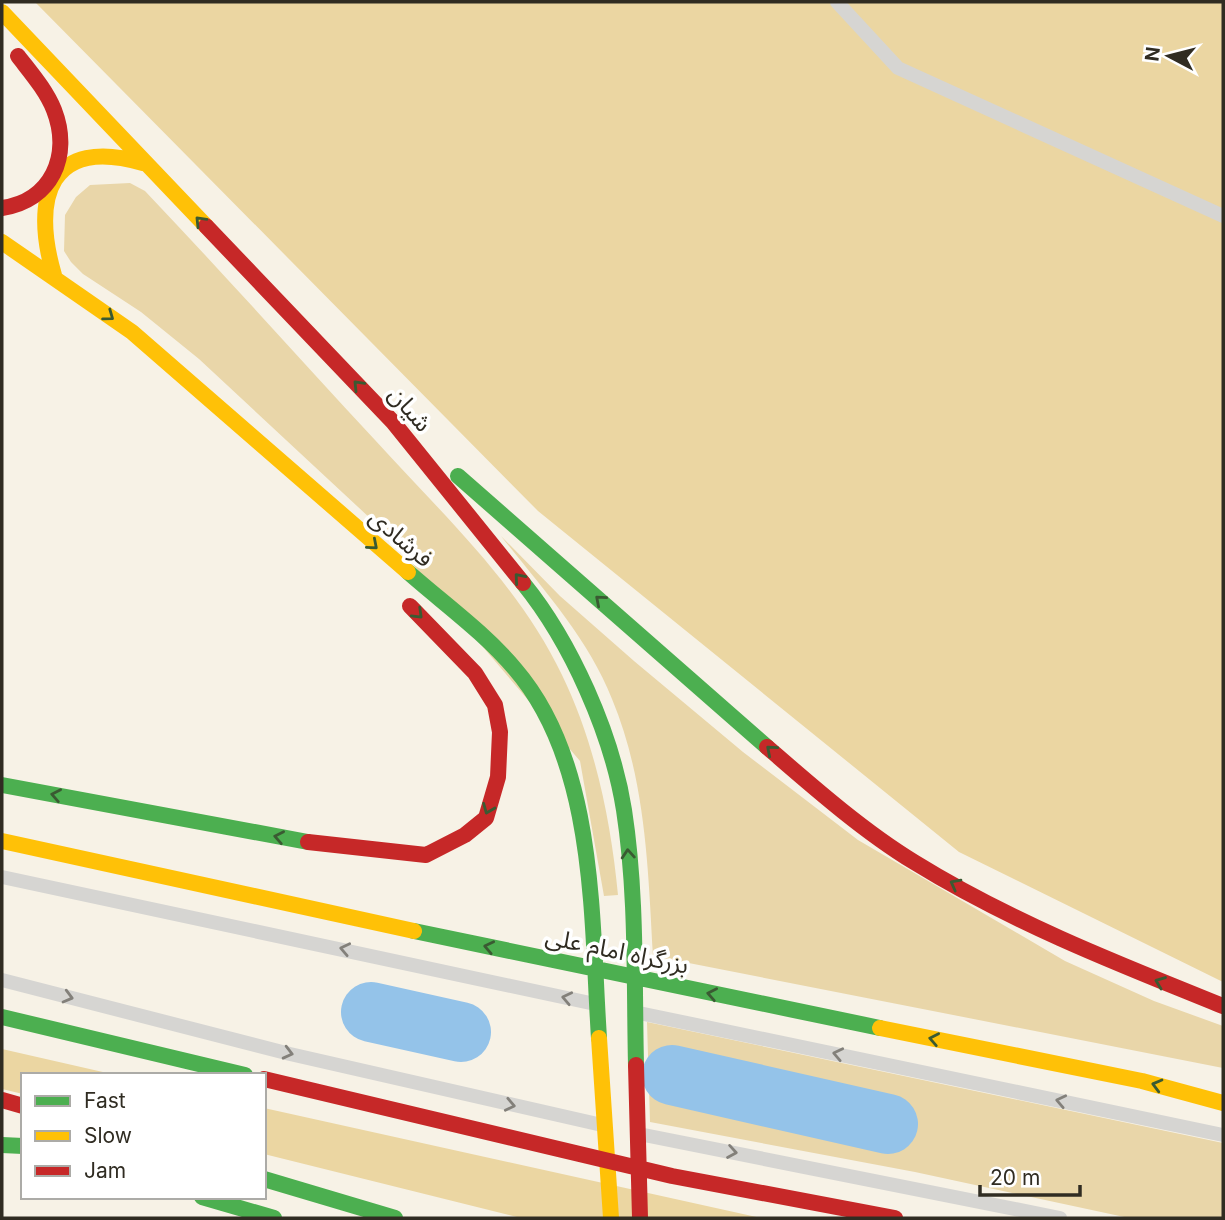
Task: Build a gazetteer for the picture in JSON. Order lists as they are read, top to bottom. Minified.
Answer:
{"streets":{"main road":["شیان","فرشادی","بزرگراه امام علی"]},"one_way":["شیان","بزرگراه امام علی"],"legend":["Fast","Slow","Jam"],"scale_bar":"20 m","north":"left"}
